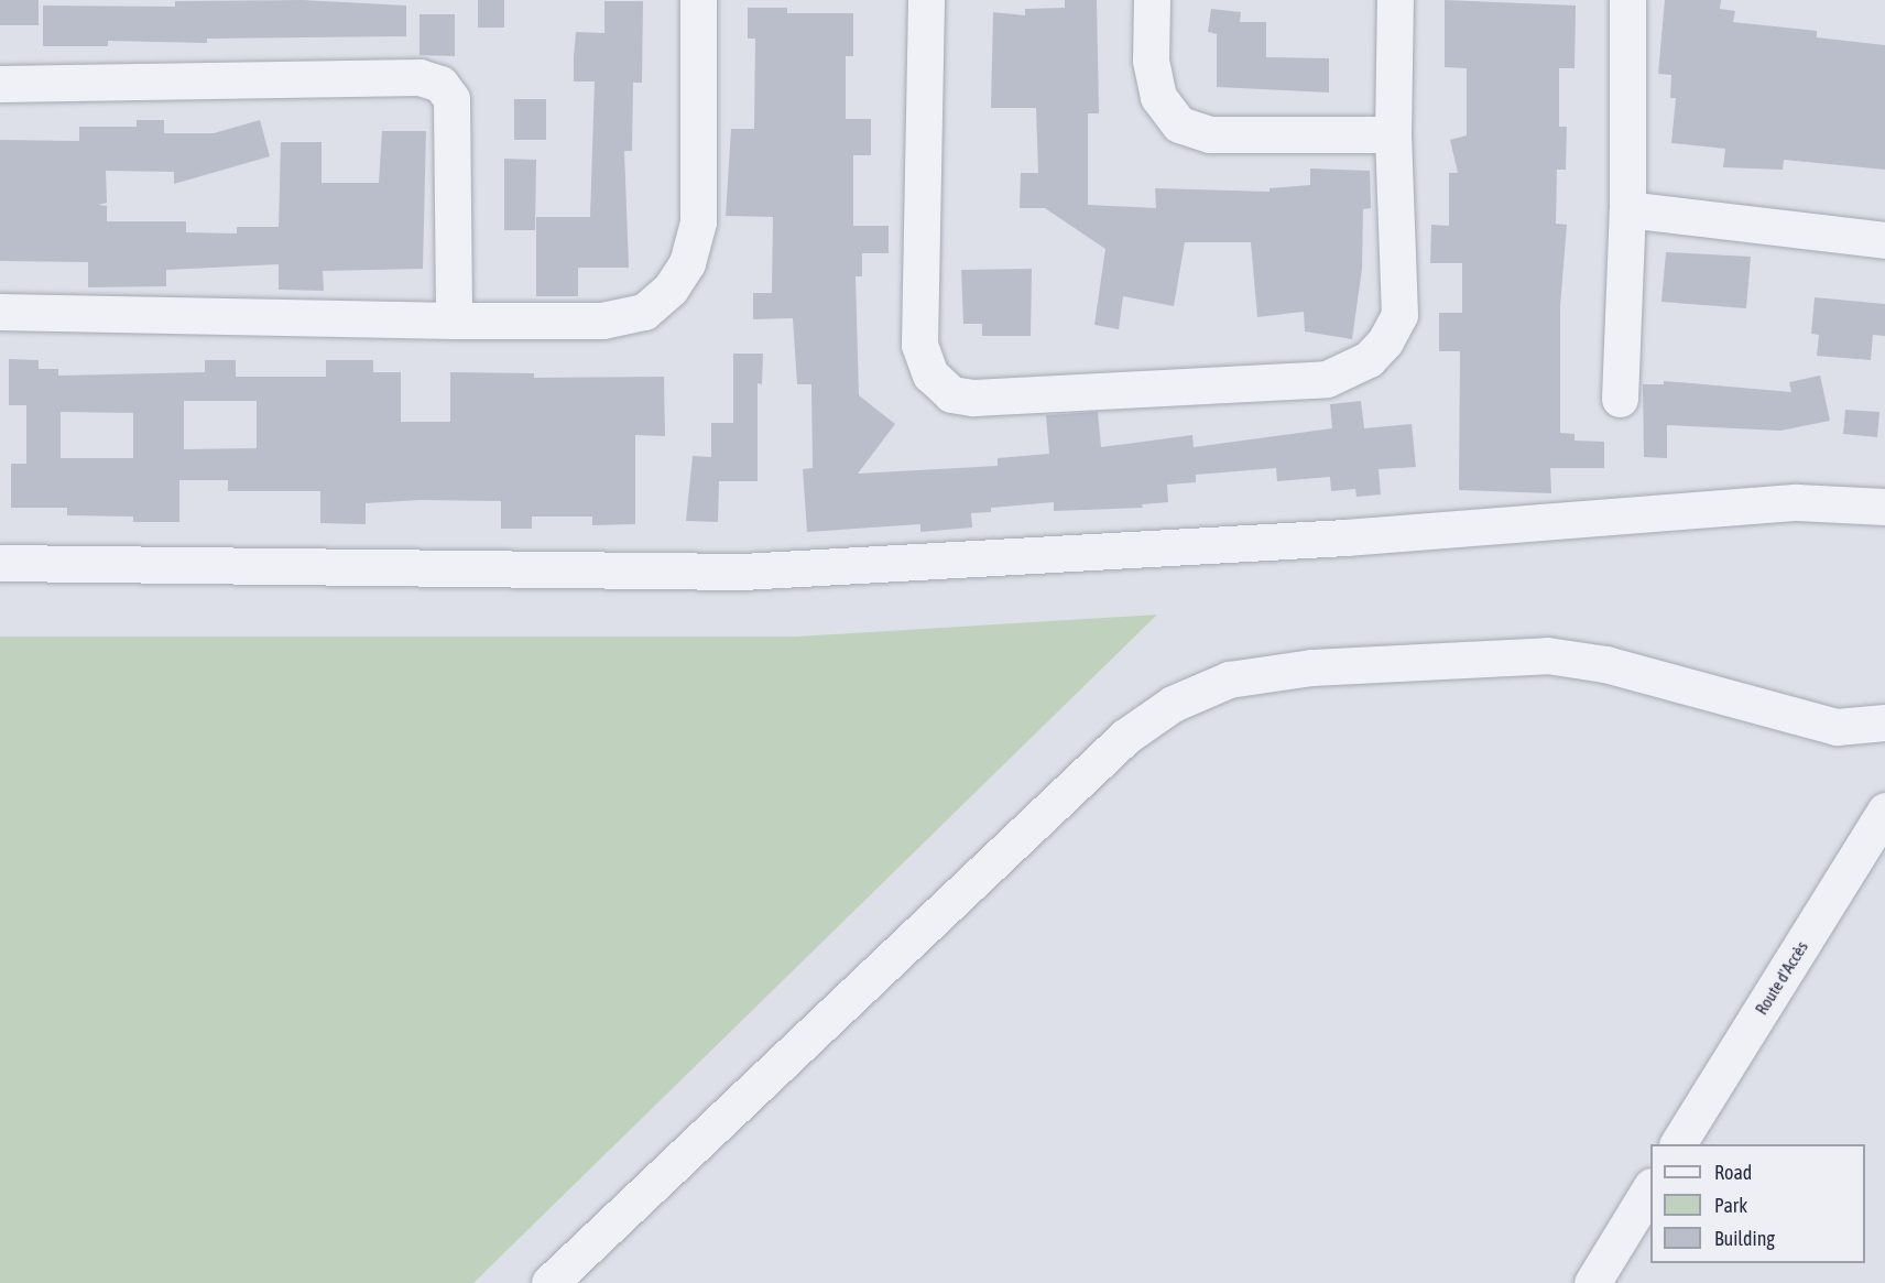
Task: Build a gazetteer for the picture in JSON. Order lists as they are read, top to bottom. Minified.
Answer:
{"streets":{"street":["Route d'Accès"]},"legend":["Road","Park","Building"]}
